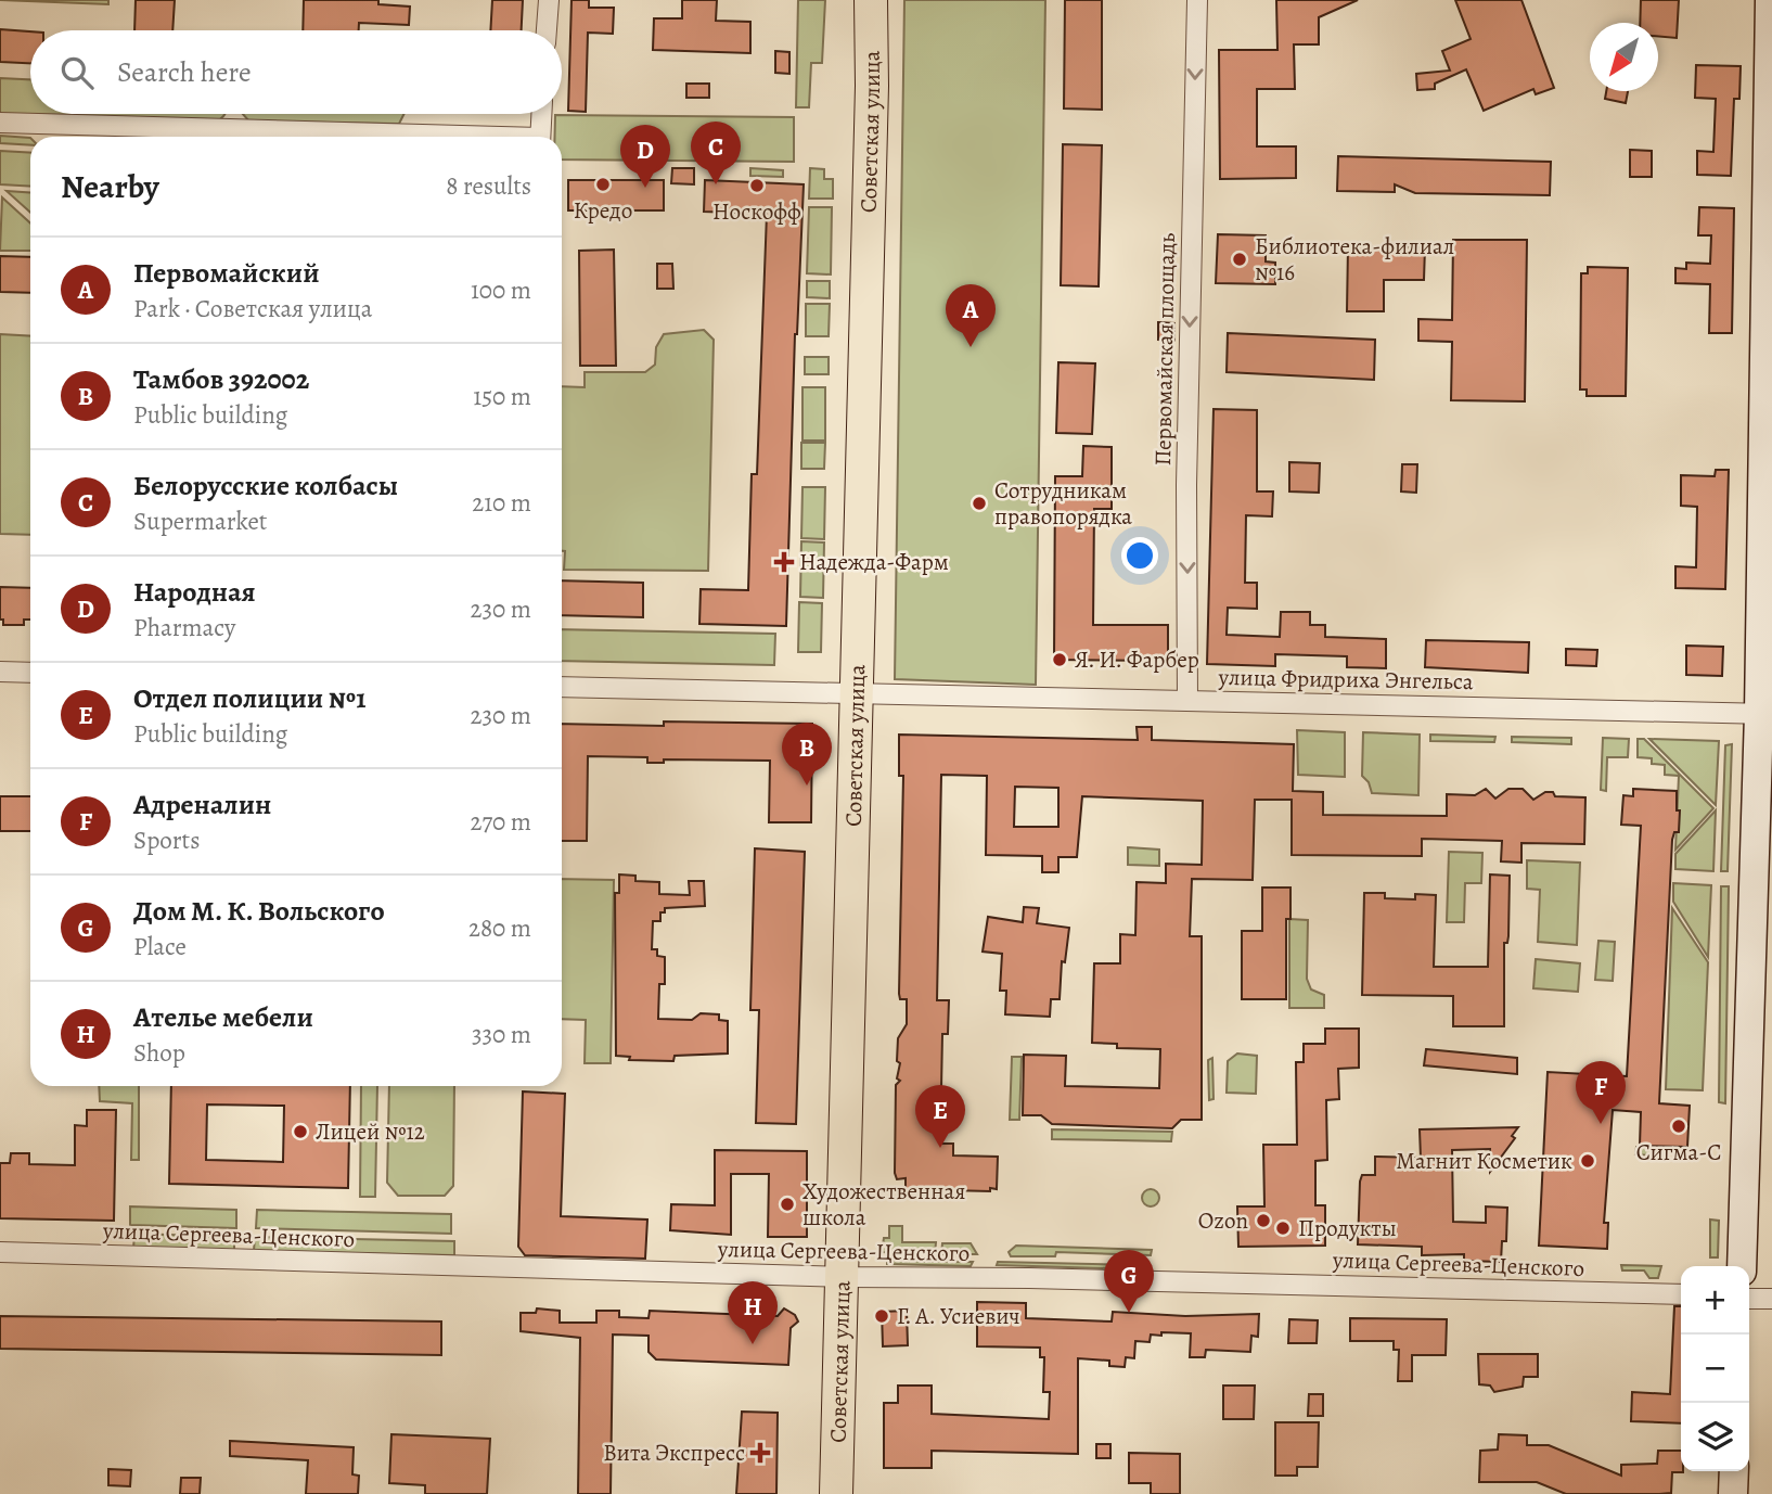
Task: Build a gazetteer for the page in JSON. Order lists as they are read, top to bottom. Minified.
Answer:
{"streets":{"main road":["Советская улица"],"street":["Первомайская площадь","улица Фридриха Энгельса","улица Сергеева-Ценского"]},"crossings":[["Советская улица","улица Фридриха Энгельса"],["Советская улица","улица Сергеева-Ценского"],["Первомайская площадь","улица Фридриха Энгельса"]],"one_way":["Первомайская площадь"],"places":{"other":["Кредо","Носкофф","Библиотека-филиал №16","Сотрудникам правопорядка","Я. И. Фарбер","Сигма-С","Лицей №12","Магнит Косметик","Художественная школа","Ozon","Продукты","Г. А. Усиевич"],"health":["Надежда-Фарм","Вита Экспресс"]},"north":"bottom left","page":{"search":"Search here","pins":["C","D","A","B","F","E","G","H"],"heading":["Nearby","8 results"],"list":[{"mark":"A","name":"Первомайский","note":"Park · Советская улица","value":"100 m"},{"mark":"B","name":"Тамбов 392002","note":"Public building","value":"150 m"},{"mark":"C","name":"Белорусские колбасы","note":"Supermarket","value":"210 m"},{"mark":"D","name":"Народная","note":"Pharmacy","value":"230 m"},{"mark":"E","name":"Отдел полиции №1","note":"Public building","value":"230 m"},{"mark":"F","name":"Адреналин","note":"Sports","value":"270 m"},{"mark":"G","name":"Дом М. К. Вольского","note":"Place","value":"280 m"},{"mark":"H","name":"Ателье мебели","note":"Shop","value":"330 m"}],"map_buttons":["+","−"]}}
